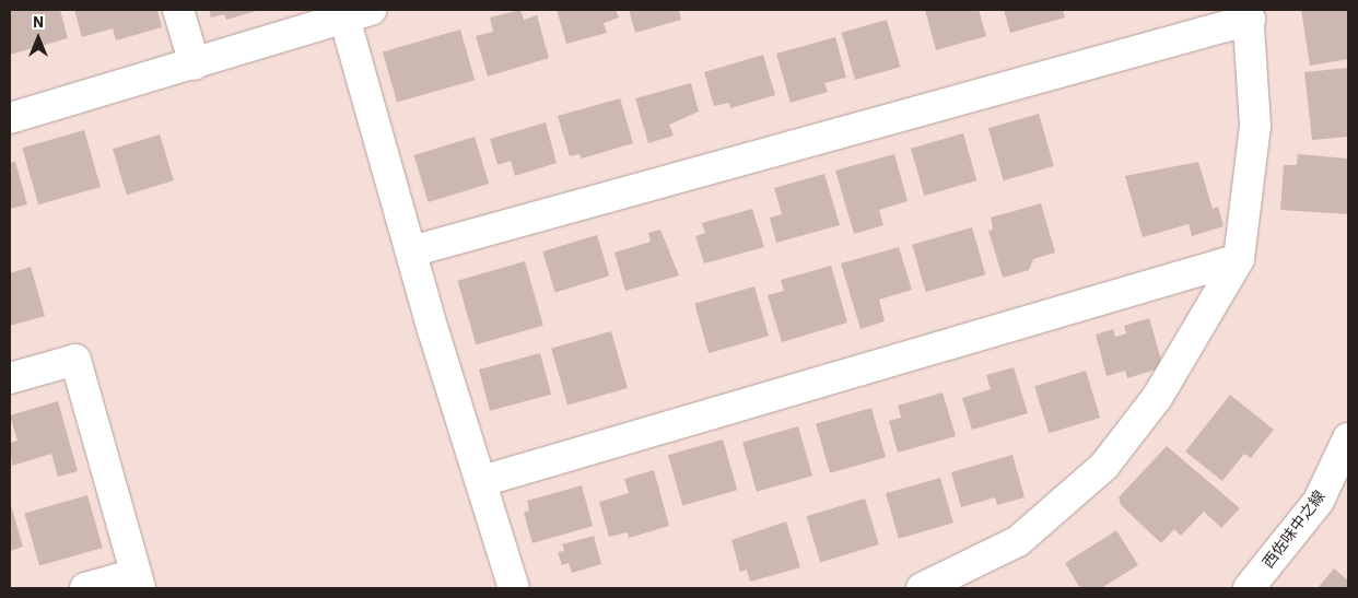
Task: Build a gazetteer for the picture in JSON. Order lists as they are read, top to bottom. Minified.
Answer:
{"streets":{"street":["西佐味中之線"]},"north":"top"}
